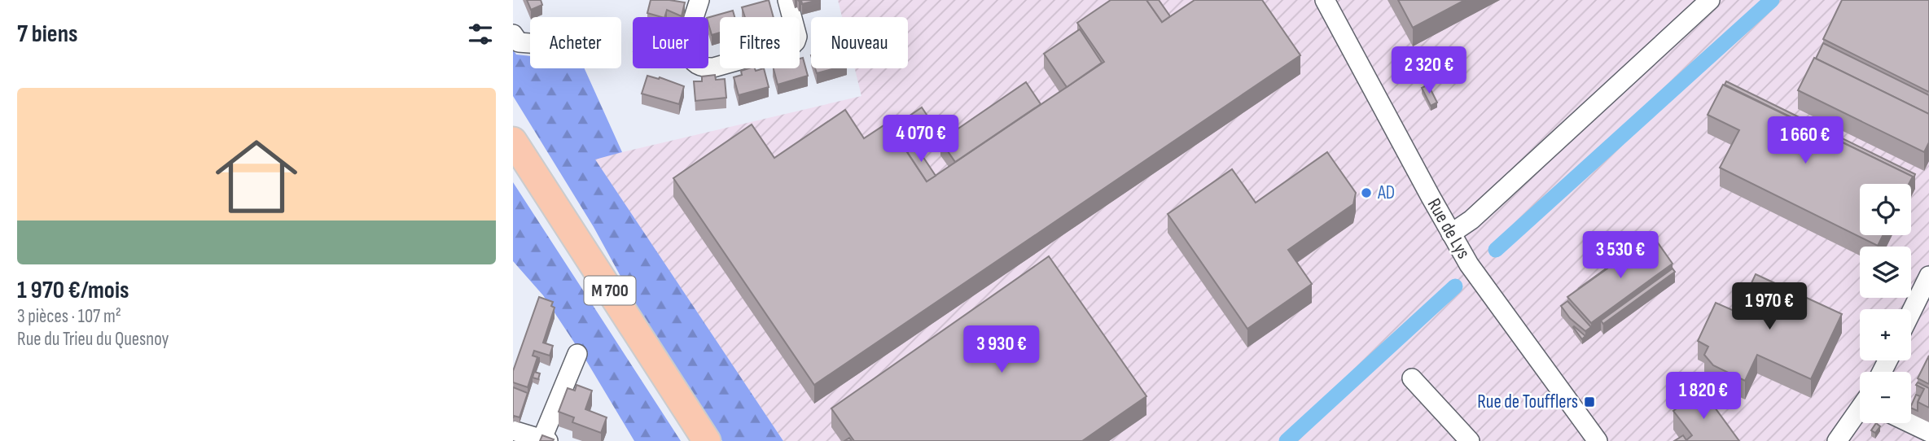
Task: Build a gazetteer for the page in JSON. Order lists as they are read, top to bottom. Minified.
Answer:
{"streets":{"highway":["M 700"],"street":["Rue de Lys"]},"places":{"other":["AD"],"transit":["Rue de Toufflers"]},"page":{"heading":"7 biens","chip":["Acheter","Louer","Filtres","Nouveau"],"price":["2 320 €","4 070 €","1 660 €","3 530 €","1 970 €","3 930 €","1 820 €"],"list":[{"name":"1 970 €/mois","note":"3 pièces · 107 m² · Rue du Trieu du Quesnoy"}],"map_buttons":["+","−"]}}
